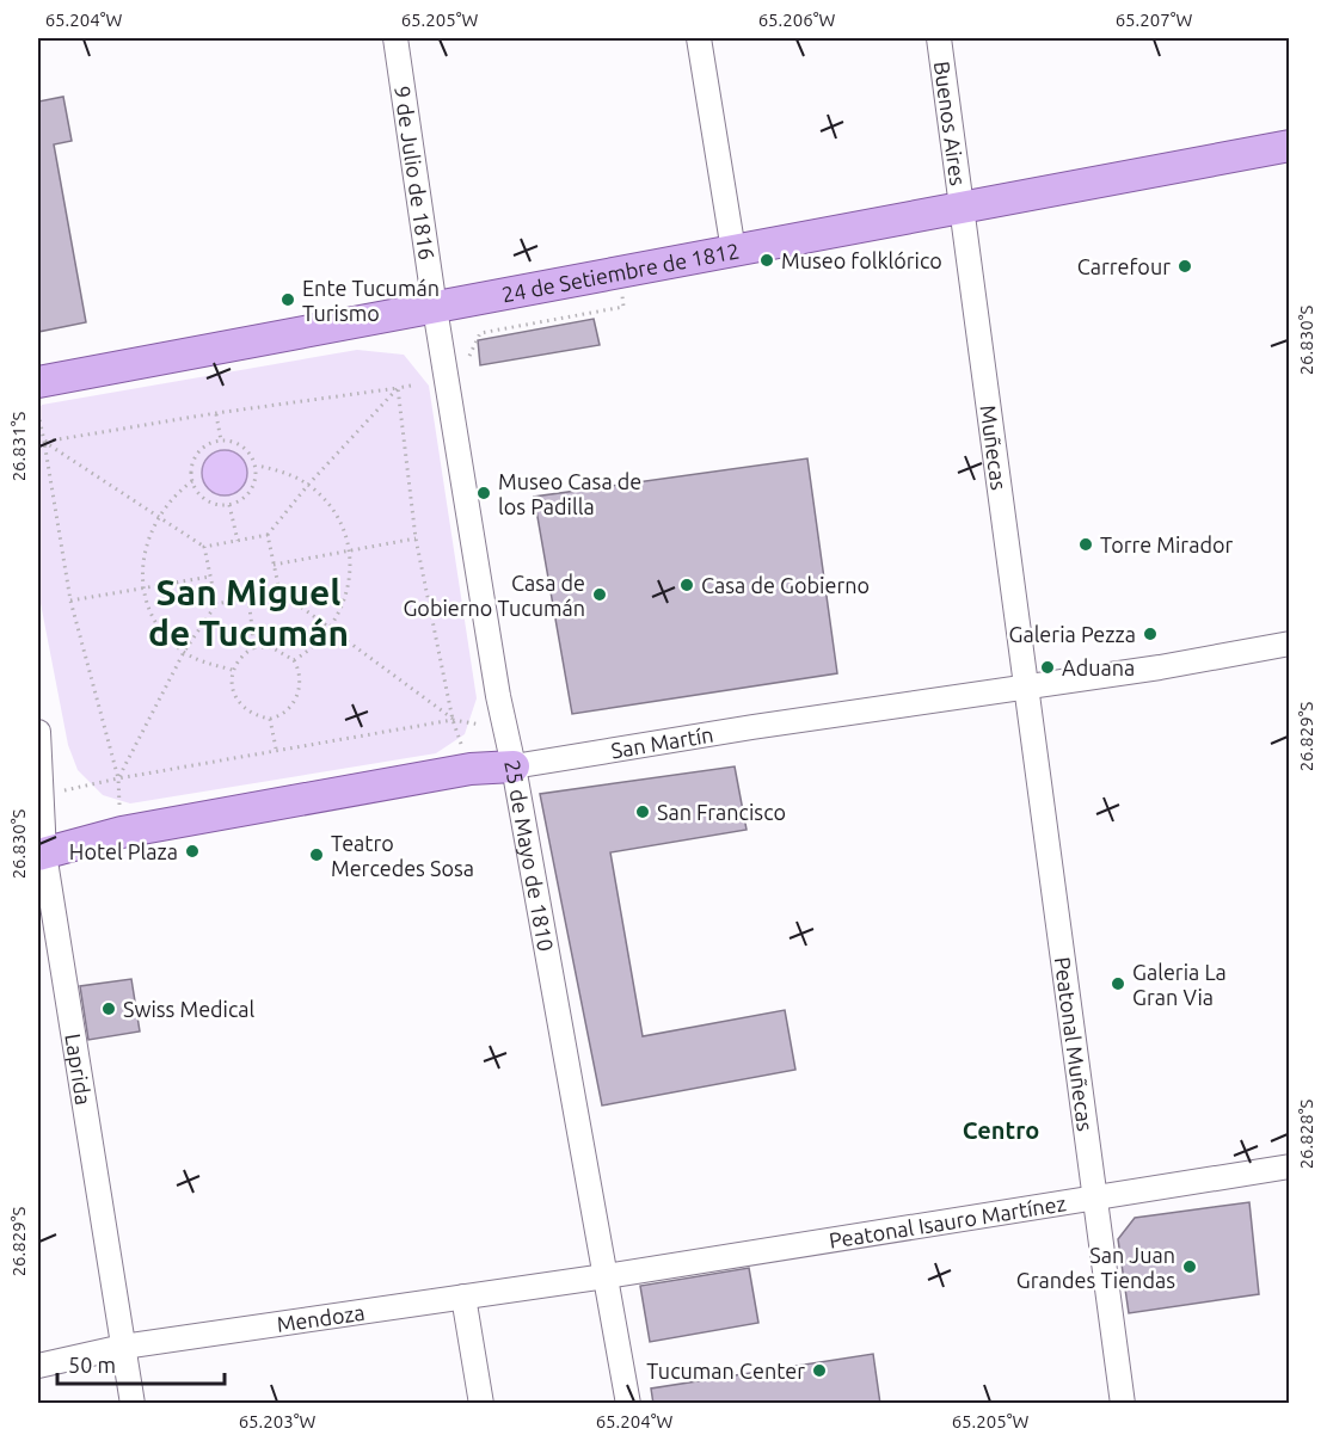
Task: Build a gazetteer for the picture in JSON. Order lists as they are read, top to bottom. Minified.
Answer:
{"streets":{"main road":["24 de Setiembre de 1812","San Martín"],"street":["Buenos Aires","9 de Julio de 1816","Muñecas","25 de Mayo de 1810","Peatonal Muñecas","Laprida","Peatonal Isauro Martínez","Mendoza"]},"crossings":[["Buenos Aires","24 de Setiembre de 1812"],["Buenos Aires","Muñecas"],["9 de Julio de 1816","24 de Setiembre de 1812"],["9 de Julio de 1816","25 de Mayo de 1810"],["24 de Setiembre de 1812","Muñecas"],["24 de Setiembre de 1812","25 de Mayo de 1810"],["Muñecas","San Martín"],["Muñecas","Peatonal Muñecas"],["San Martín","25 de Mayo de 1810"],["San Martín","Peatonal Muñecas"],["San Martín","Laprida"],["25 de Mayo de 1810","Peatonal Isauro Martínez"],["25 de Mayo de 1810","Mendoza"],["Peatonal Muñecas","Peatonal Isauro Martínez"],["Laprida","Mendoza"],["Peatonal Isauro Martínez","Mendoza"]],"districts":["San Miguel de Tucumán","Centro"],"places":["Museo folklórico","Carrefour","Ente Tucumán Turismo","Museo Casa de los Padilla","Torre Mirador","Casa de Gobierno","Casa de Gobierno Tucumán","Galeria Pezza","Aduana","San Francisco","Hotel Plaza","Teatro Mercedes Sosa","Galeria La Gran Via","Swiss Medical","San Juan Grandes Tiendas","Tucuman Center"],"scale_bar":"50 m","coordinates":["65.204°W","65.205°W","65.206°W","65.207°W","26.830°S","26.831°S","26.829°S","26.828°S","65.203°W"]}
